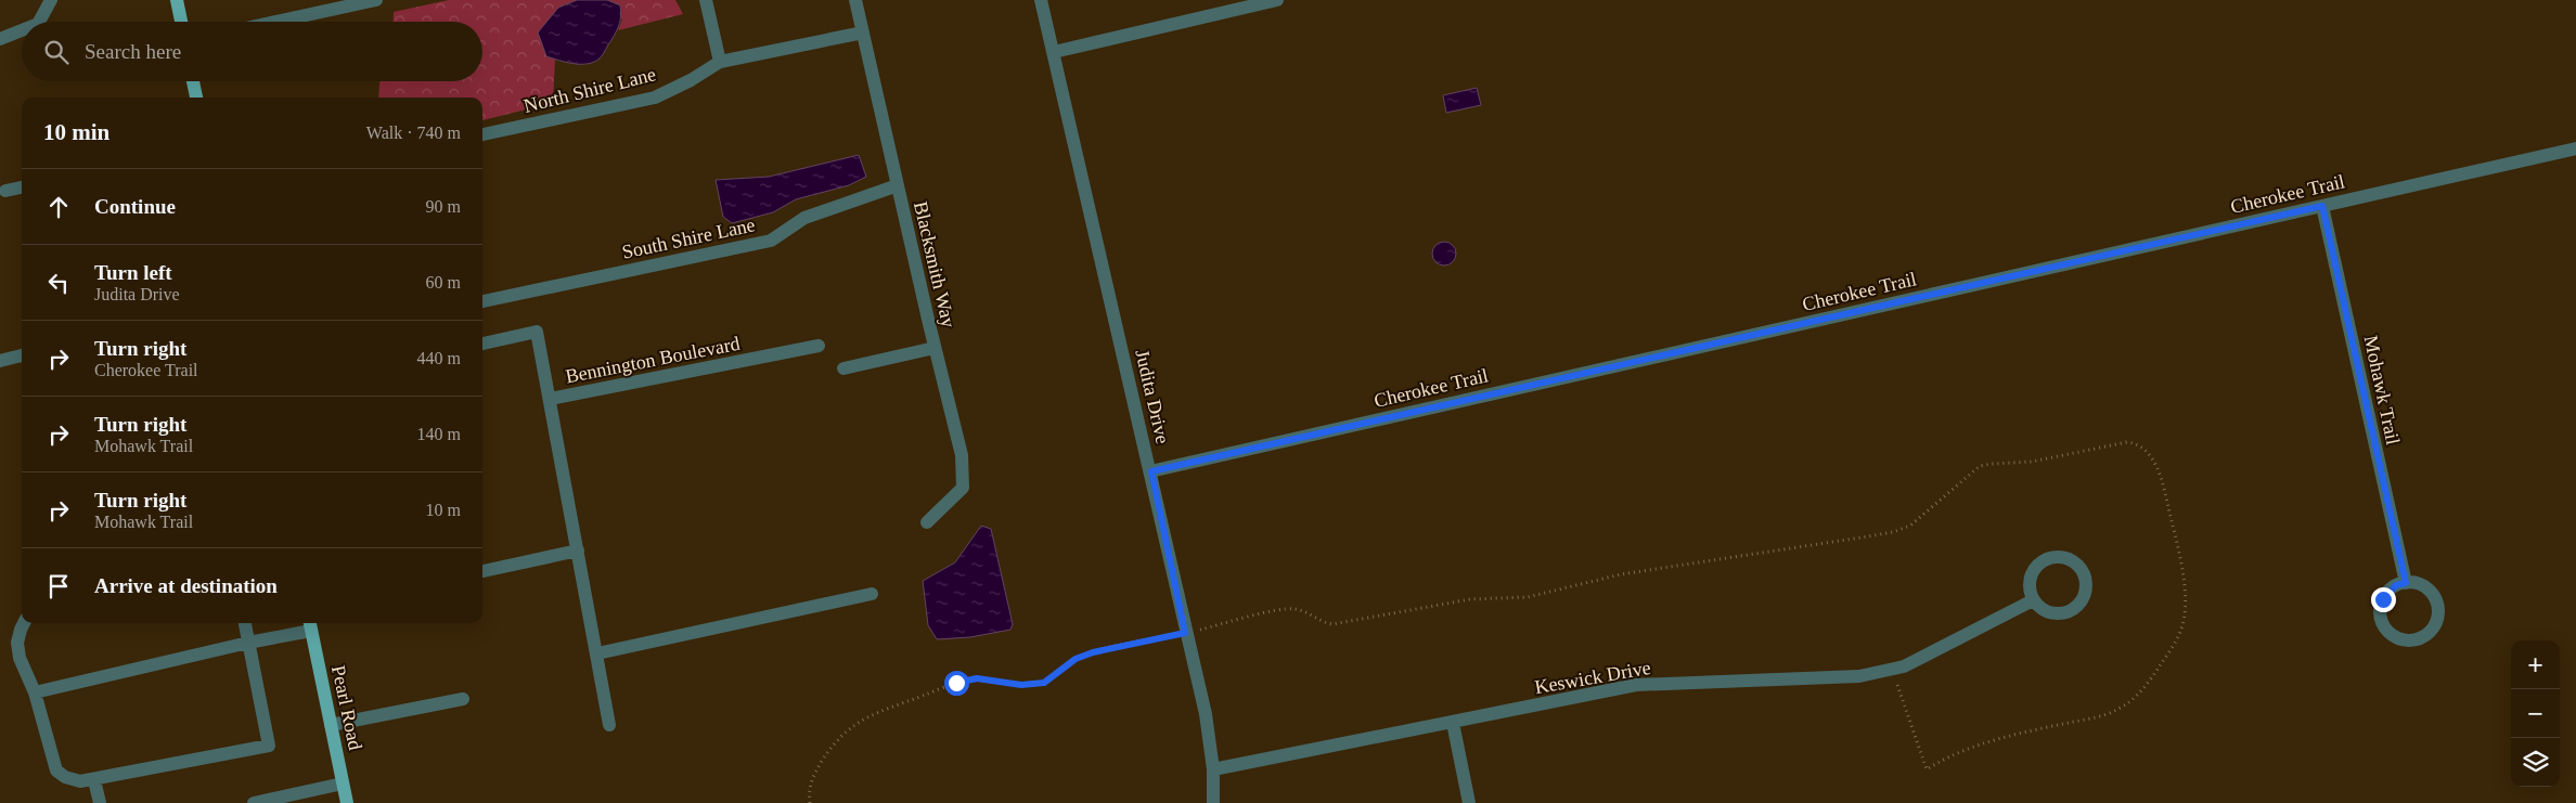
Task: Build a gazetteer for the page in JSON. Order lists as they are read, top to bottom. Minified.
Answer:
{"streets":{"main road":["Pearl Road"],"street":["North Shire Lane","Cherokee Trail","South Shire Lane","Blacksmith Way","Bennington Boulevard","Mohawk Trail","Judita Drive","Keswick Drive"]},"crossings":[["North Shire Lane","Blacksmith Way"],["Cherokee Trail","Mohawk Trail"],["Cherokee Trail","Judita Drive"],["South Shire Lane","Blacksmith Way"],["Judita Drive","Keswick Drive"]],"page":{"search":"Search here","heading":["10 min","Walk · 740 m"],"list":[["Continue","90 m"],["Turn left","Judita Drive","60 m"],["Turn right","Cherokee Trail","440 m"],["Turn right","Mohawk Trail","140 m"],["Turn right","Mohawk Trail","10 m"],"Arrive at destination"],"map_buttons":["+","−"]}}
